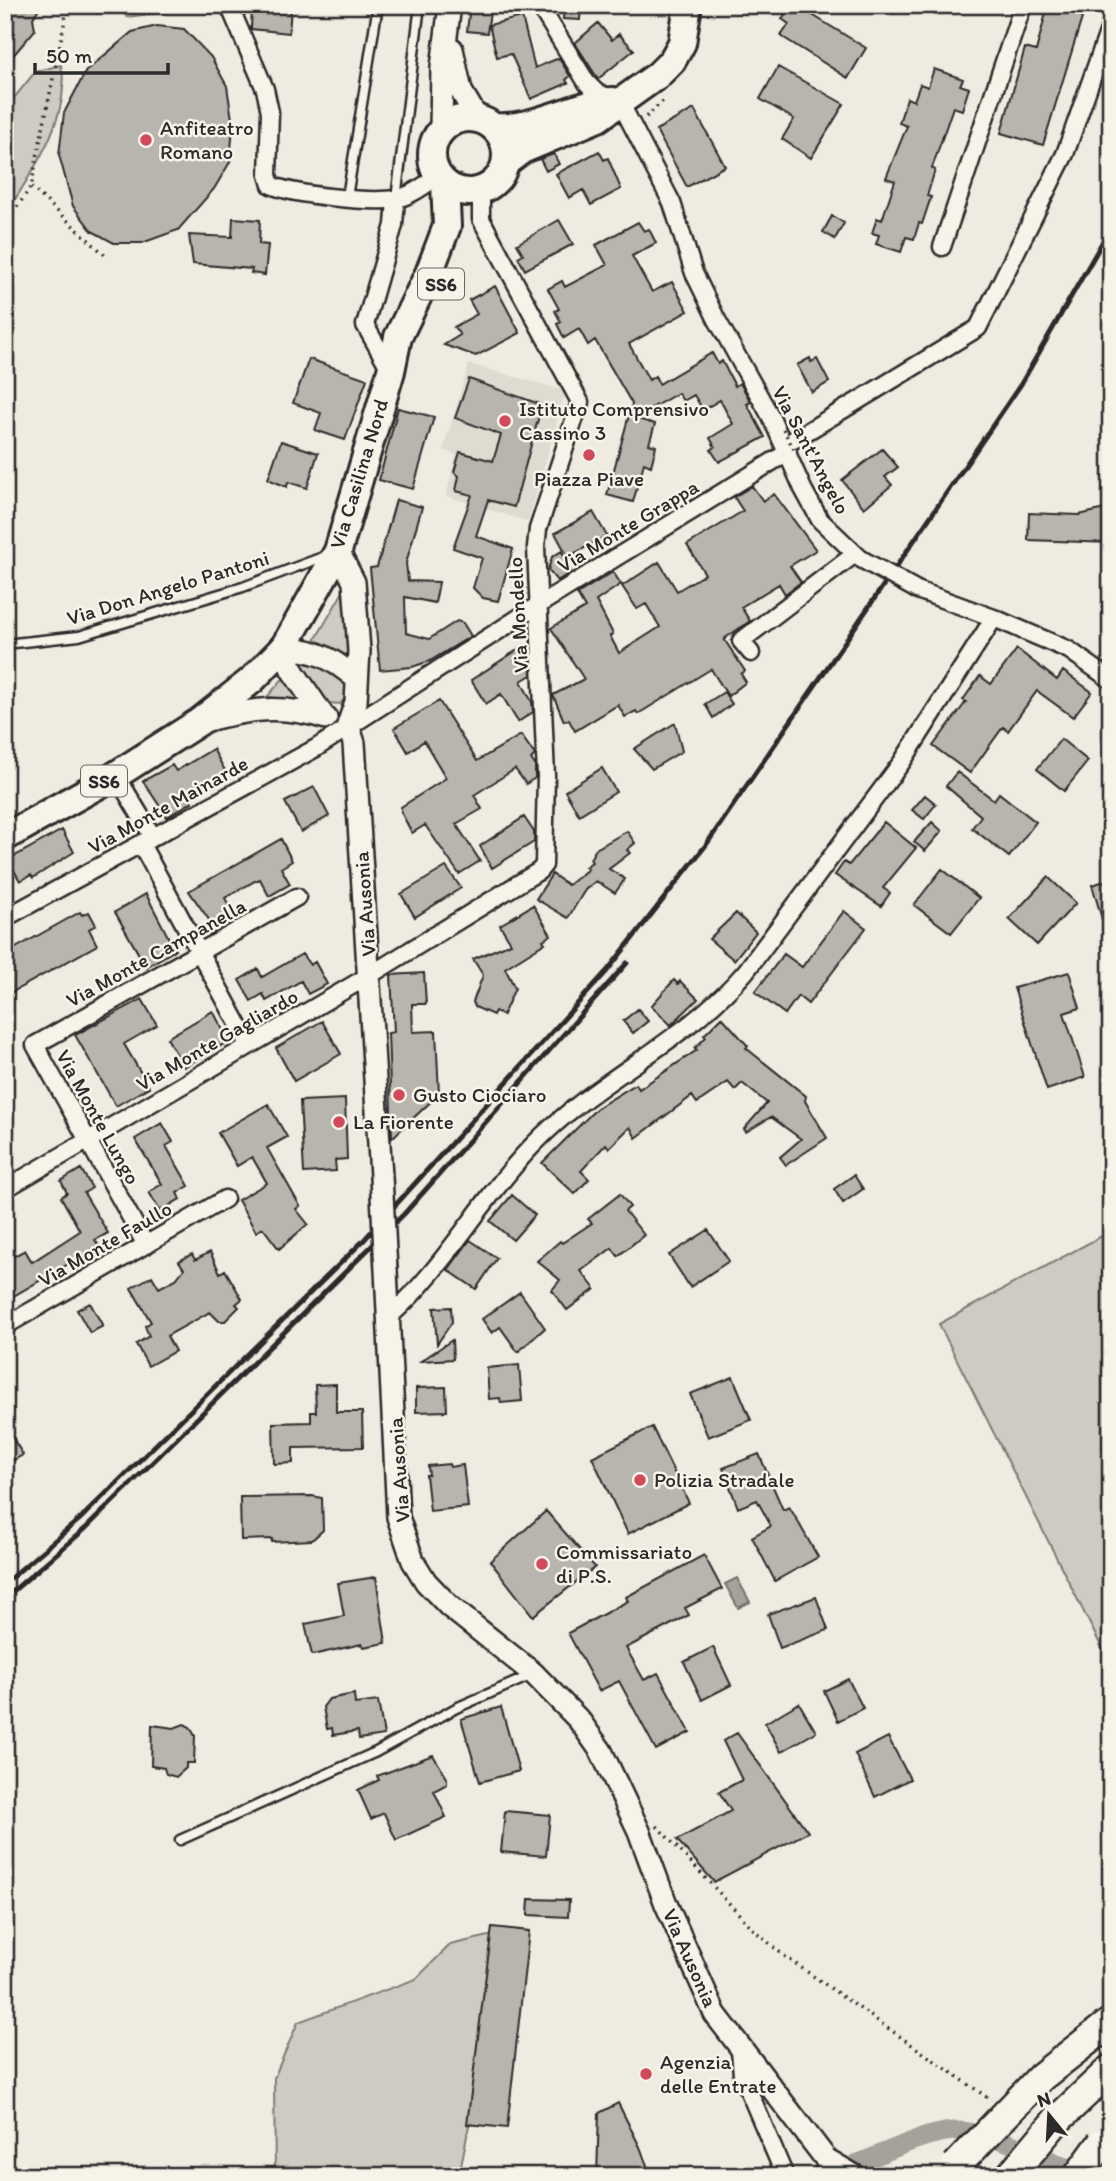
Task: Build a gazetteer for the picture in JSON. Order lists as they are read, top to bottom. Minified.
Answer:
{"streets":{"main road":["SS6","Via Casilina Nord"],"street":["Via Sant'Angelo","Via Monte Grappa","Via Mondello","Via Monte Mainarde","Via Ausonia","Via Monte Campanella","Via Monte Gagliardo","Via Monte Lungo","Via Monte Faullo"],"lane":["Via Don Angelo Pantoni"]},"crossings":[["Via Sant'Angelo","Via Monte Grappa"],["Via Casilina Nord","Via Don Angelo Pantoni"],["Via Casilina Nord","Via Mondello"],["Via Casilina Nord","Via Ausonia"],["Via Monte Grappa","Via Mondello"],["Via Monte Grappa","Via Monte Mainarde"],["Via Monte Grappa","Via Ausonia"],["Via Don Angelo Pantoni","Via Ausonia"],["Via Mondello","Via Ausonia"],["Via Mondello","Via Monte Gagliardo"],["Via Monte Mainarde","Via Ausonia"],["Via Ausonia","Via Monte Gagliardo"],["Via Monte Campanella","Via Monte Lungo"],["Via Monte Gagliardo","Via Monte Lungo"],["Via Monte Lungo","Via Monte Faullo"]],"places":["Anfiteatro Romano","Istituto Comprensivo Cassino 3","Piazza Piave","Gusto Ciociaro","La Fiorente","Polizia Stradale","Commissariato di P.S.","Agenzia delle Entrate"],"scale_bar":"50 m","north":"top"}
